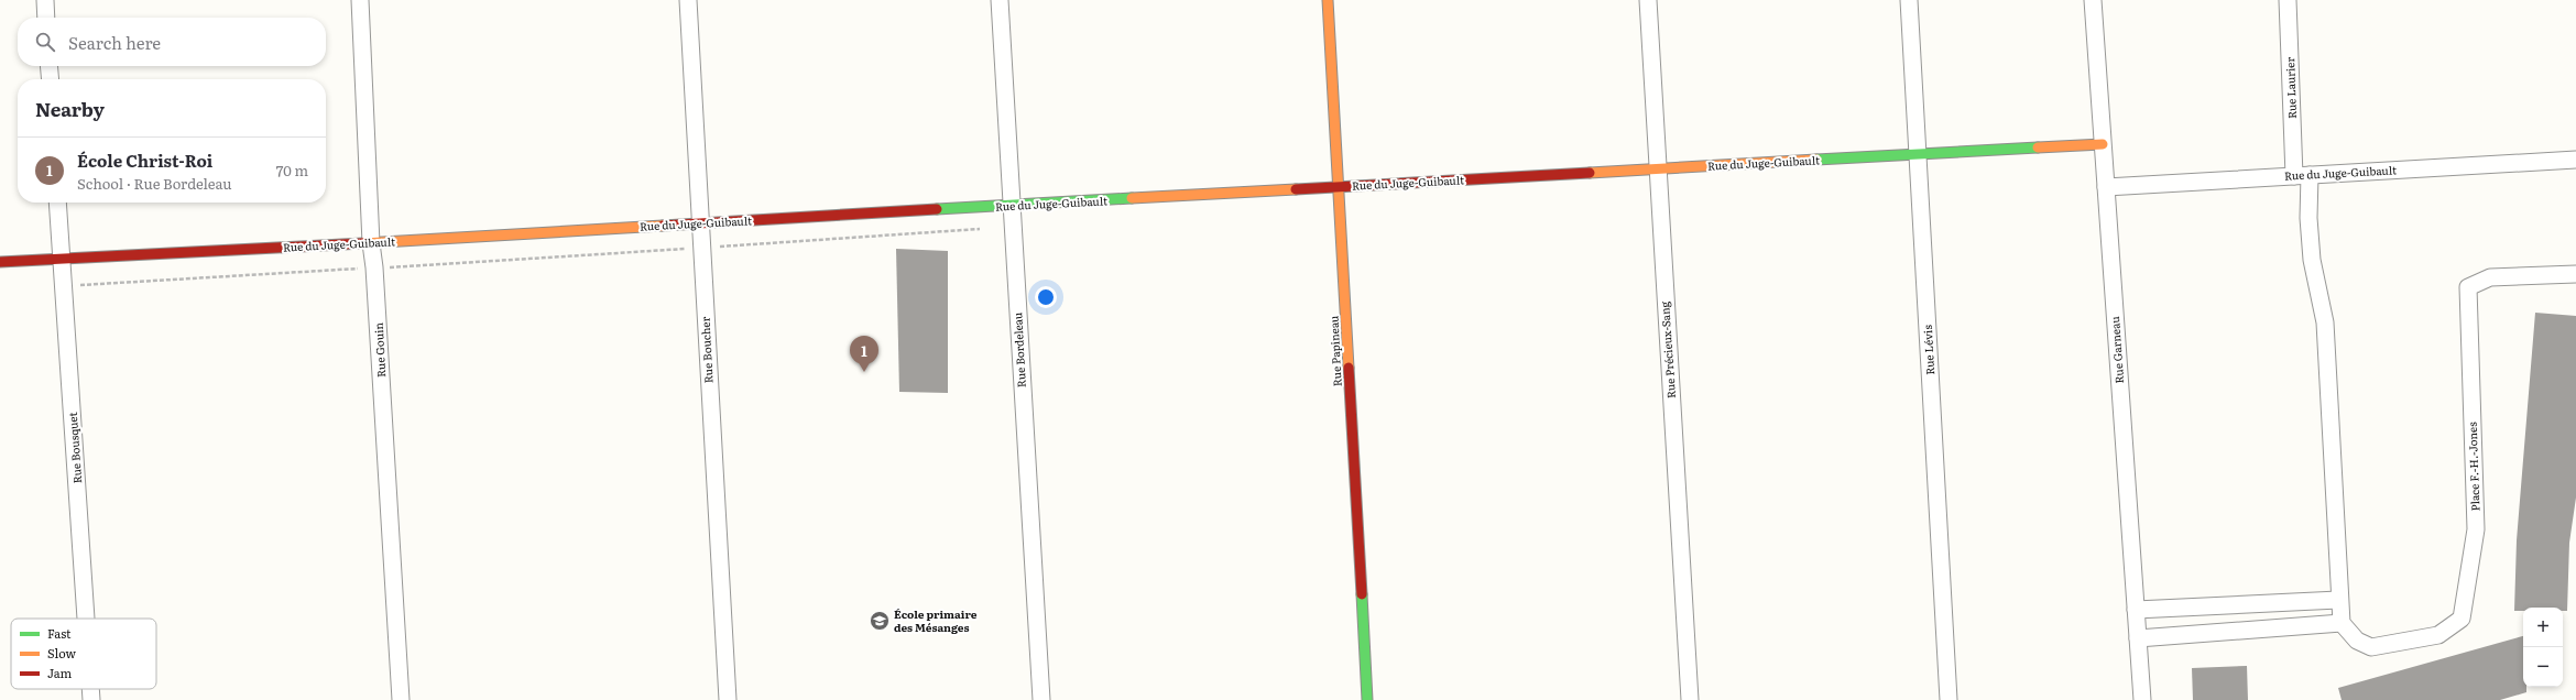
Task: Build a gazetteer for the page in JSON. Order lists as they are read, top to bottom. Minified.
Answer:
{"streets":{"street":["Rue Laurier","Rue du Juge-Guibault","Rue Gouin","Rue Boucher","Rue Bordeleau","Rue Précieux-Sang","Rue Lévis","Rue Garneau","Rue Papineau","Rue Bousquet","Place F.-H.-Jones"]},"crossings":[["Rue Laurier","Rue du Juge-Guibault"],["Rue du Juge-Guibault","Rue Gouin"],["Rue du Juge-Guibault","Rue Boucher"],["Rue du Juge-Guibault","Rue Bordeleau"],["Rue du Juge-Guibault","Rue Précieux-Sang"],["Rue du Juge-Guibault","Rue Lévis"],["Rue du Juge-Guibault","Rue Garneau"],["Rue du Juge-Guibault","Rue Papineau"],["Rue du Juge-Guibault","Rue Bousquet"]],"places":{"school or university":["École primaire des Mésanges"]},"legend":["Fast","Slow","Jam"],"page":{"search":"Search here","heading":"Nearby","list":[{"mark":"1","name":"École Christ-Roi","note":"School · Rue Bordeleau","value":"70 m"}],"pins":"1","map_buttons":["+","−"]}}
